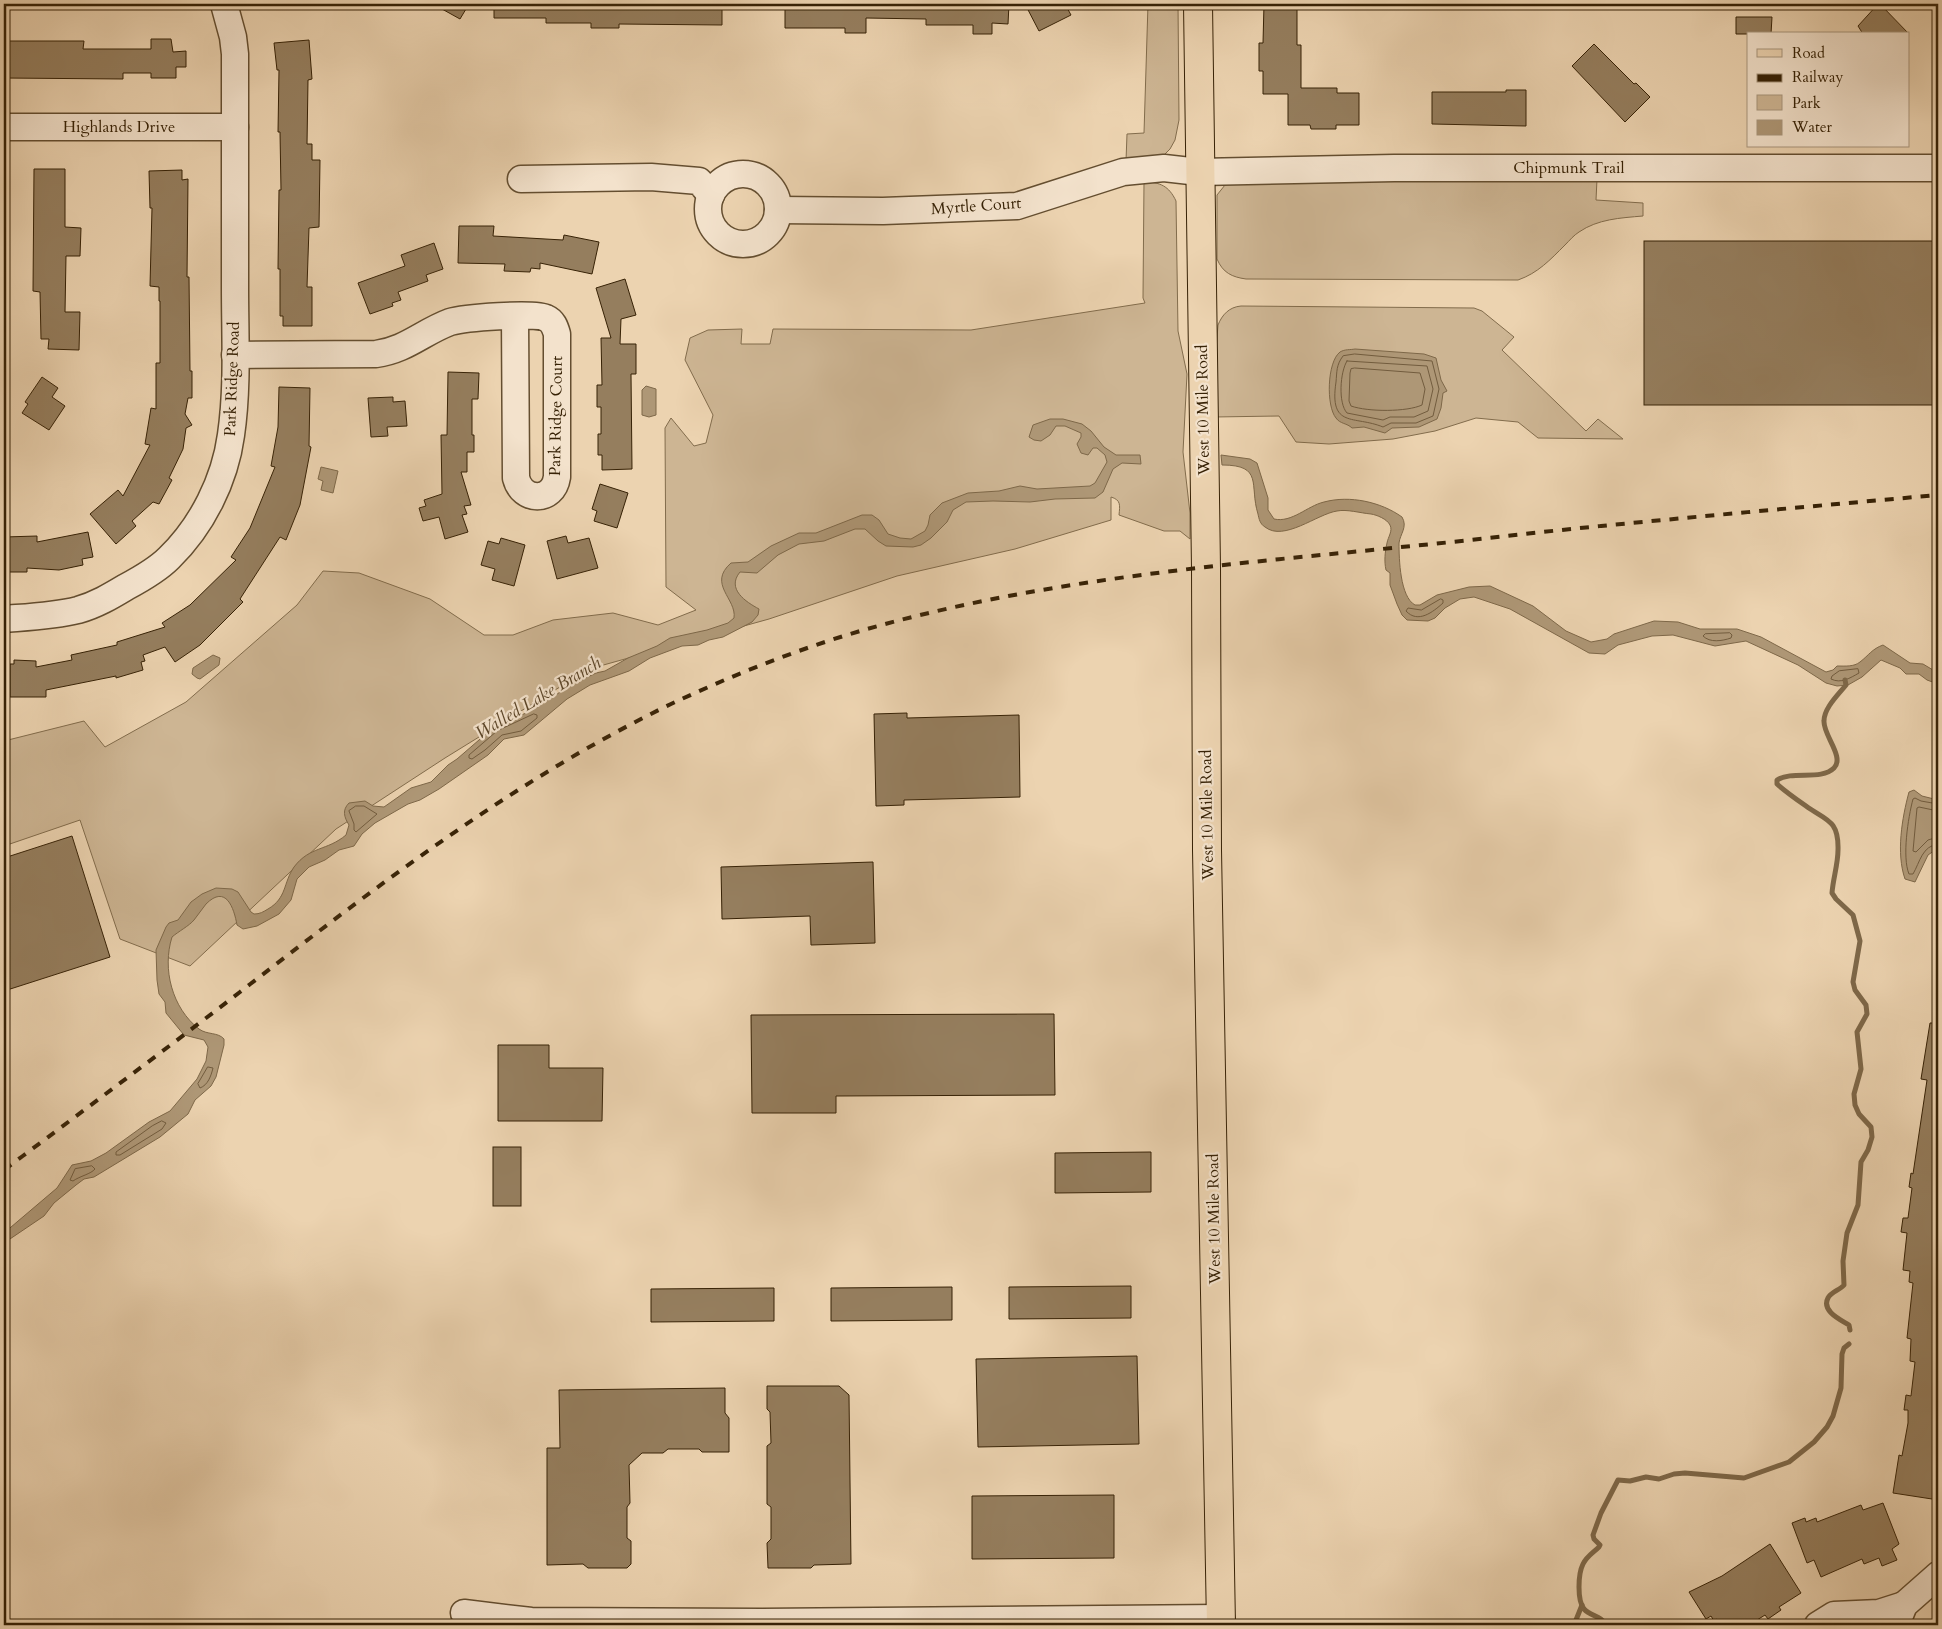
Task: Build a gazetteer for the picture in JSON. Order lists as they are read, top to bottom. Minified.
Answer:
{"streets":{"main road":["West 10 Mile Road"],"street":["Highlands Drive","Chipmunk Trail","Myrtle Court","Park Ridge Road","Park Ridge Court"]},"crossings":[["Highlands Drive","Park Ridge Road"],["Chipmunk Trail","Myrtle Court"],["Chipmunk Trail","West 10 Mile Road"],["Myrtle Court","West 10 Mile Road"],["Park Ridge Road","Park Ridge Court"]],"water":["Walled Lake Branch"],"legend":["Road","Railway","Park","Water"]}
